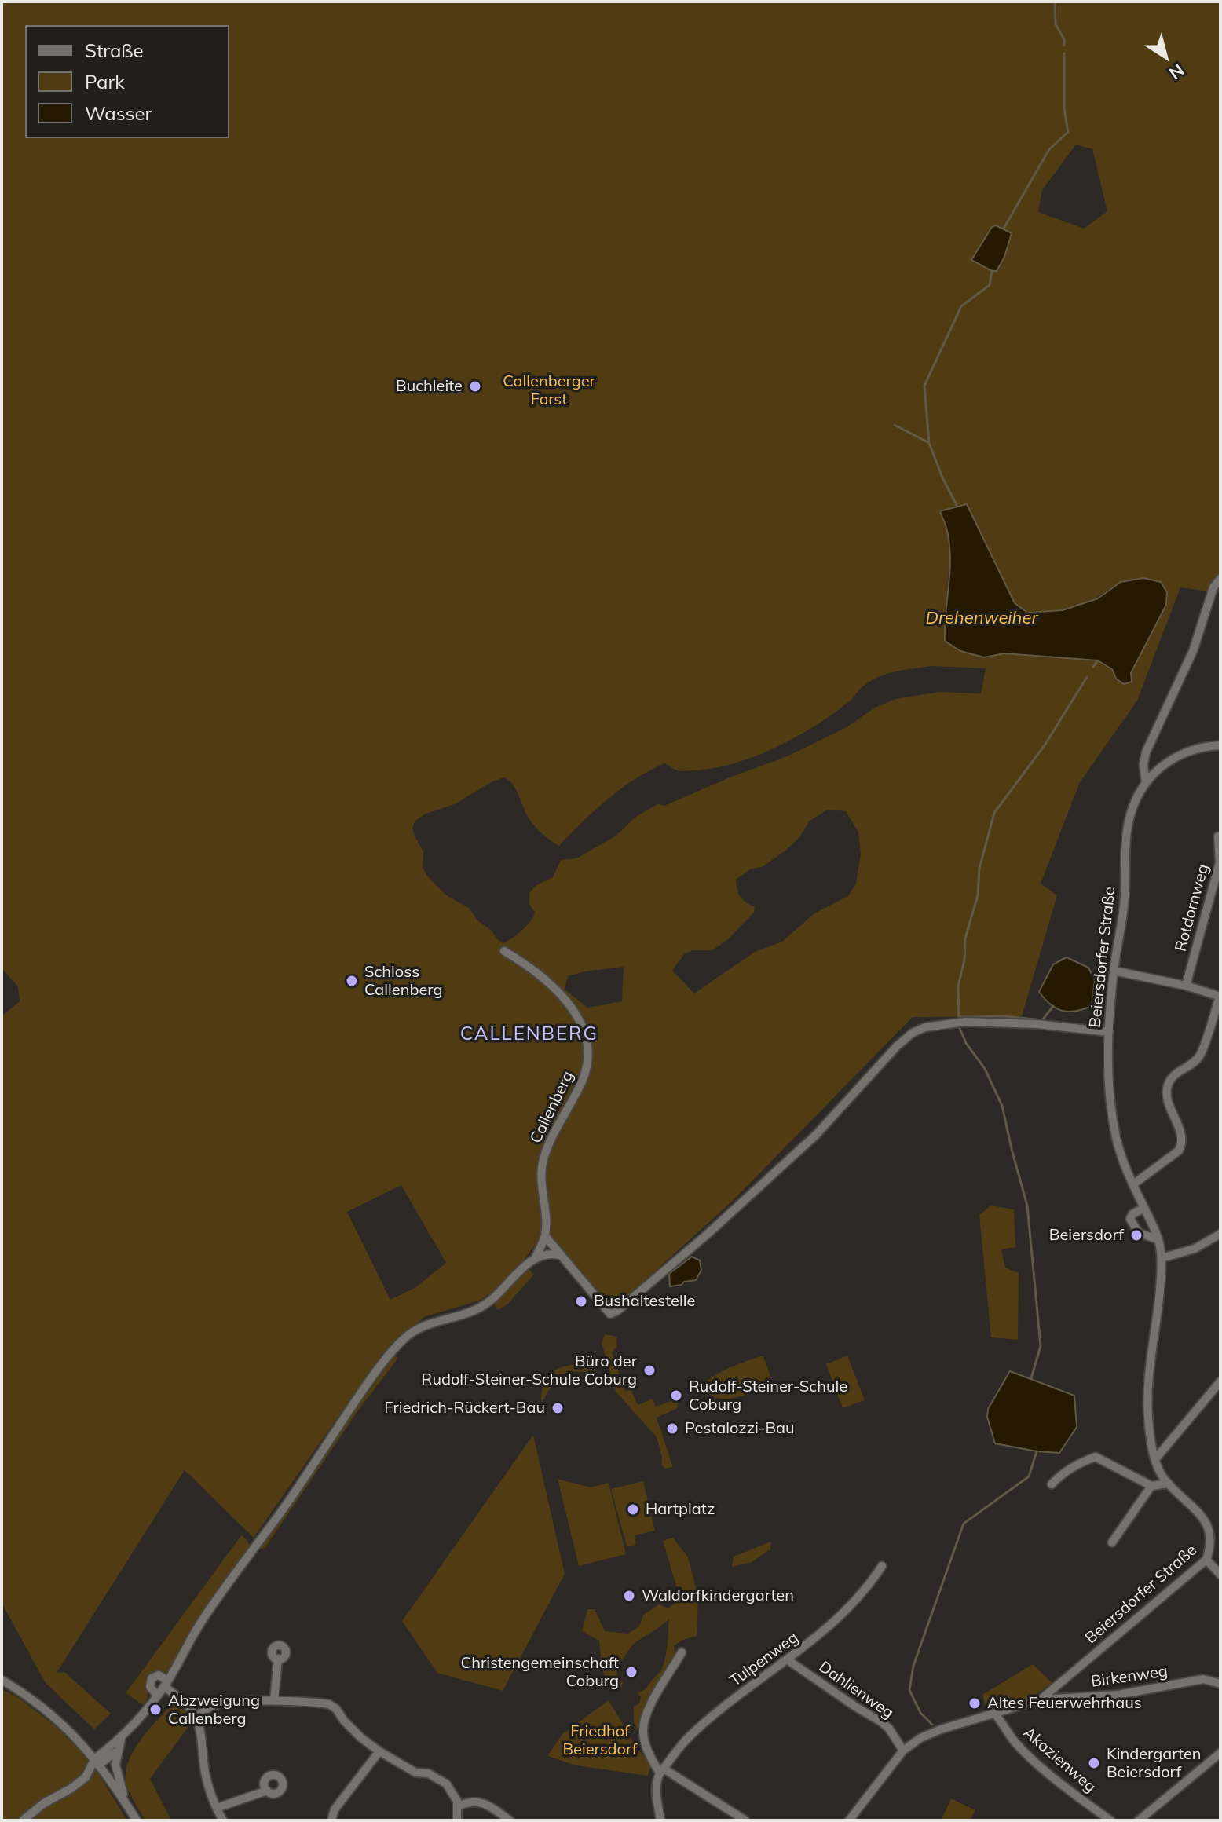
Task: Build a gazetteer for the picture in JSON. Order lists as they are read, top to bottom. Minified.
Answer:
{"streets":{"street":["Rotdornweg","Beiersdorfer Straße","Callenberg","Tulpenweg","Birkenweg","Dahlienweg","Akazienweg"]},"crossings":[["Beiersdorfer Straße","Birkenweg"],["Beiersdorfer Straße","Dahlienweg"],["Beiersdorfer Straße","Akazienweg"],["Tulpenweg","Dahlienweg"]],"districts":["CALLENBERG"],"water":["Drehenweiher"],"parks":["Callenberger Forst","Friedhof Beiersdorf"],"places":["Buchleite","Schloss Callenberg","Beiersdorf","Bushaltestelle","Büro der Rudolf-Steiner-Schule Coburg","Rudolf-Steiner-Schule Coburg","Friedrich-Rückert-Bau","Pestalozzi-Bau","Hartplatz","Waldorfkindergarten","Christengemeinschaft Coburg","Altes Feuerwehrhaus","Abzweigung Callenberg","Kindergarten Beiersdorf"],"legend":["Straße","Park","Wasser"],"north":"bottom right"}
